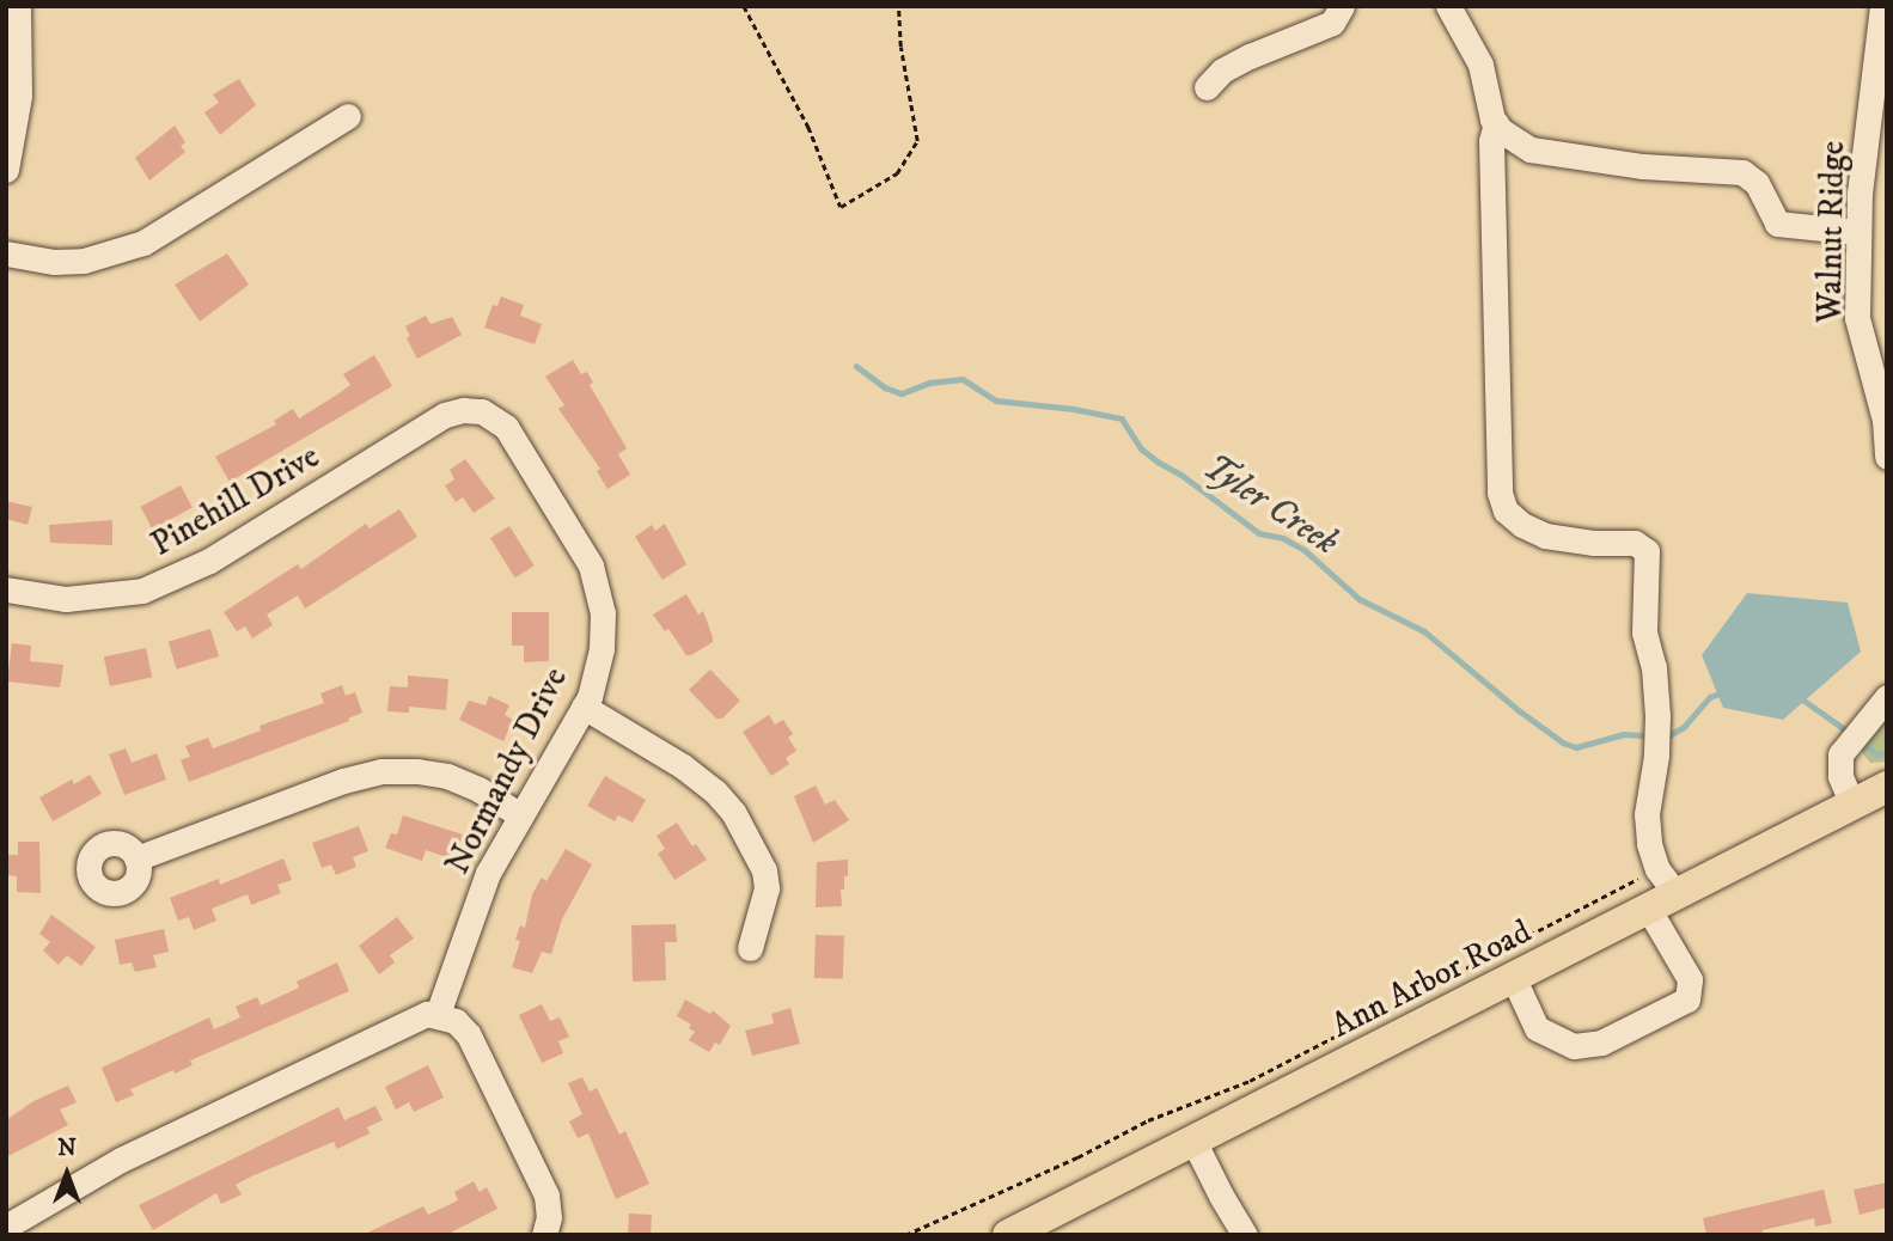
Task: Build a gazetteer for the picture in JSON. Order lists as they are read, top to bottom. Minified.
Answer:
{"streets":{"main road":["Ann Arbor Road"],"street":["Walnut Ridge","Pinehill Drive","Normandy Drive"]},"crossings":[["Pinehill Drive","Normandy Drive"]],"water":["Tyler Creek"],"north":"top"}
